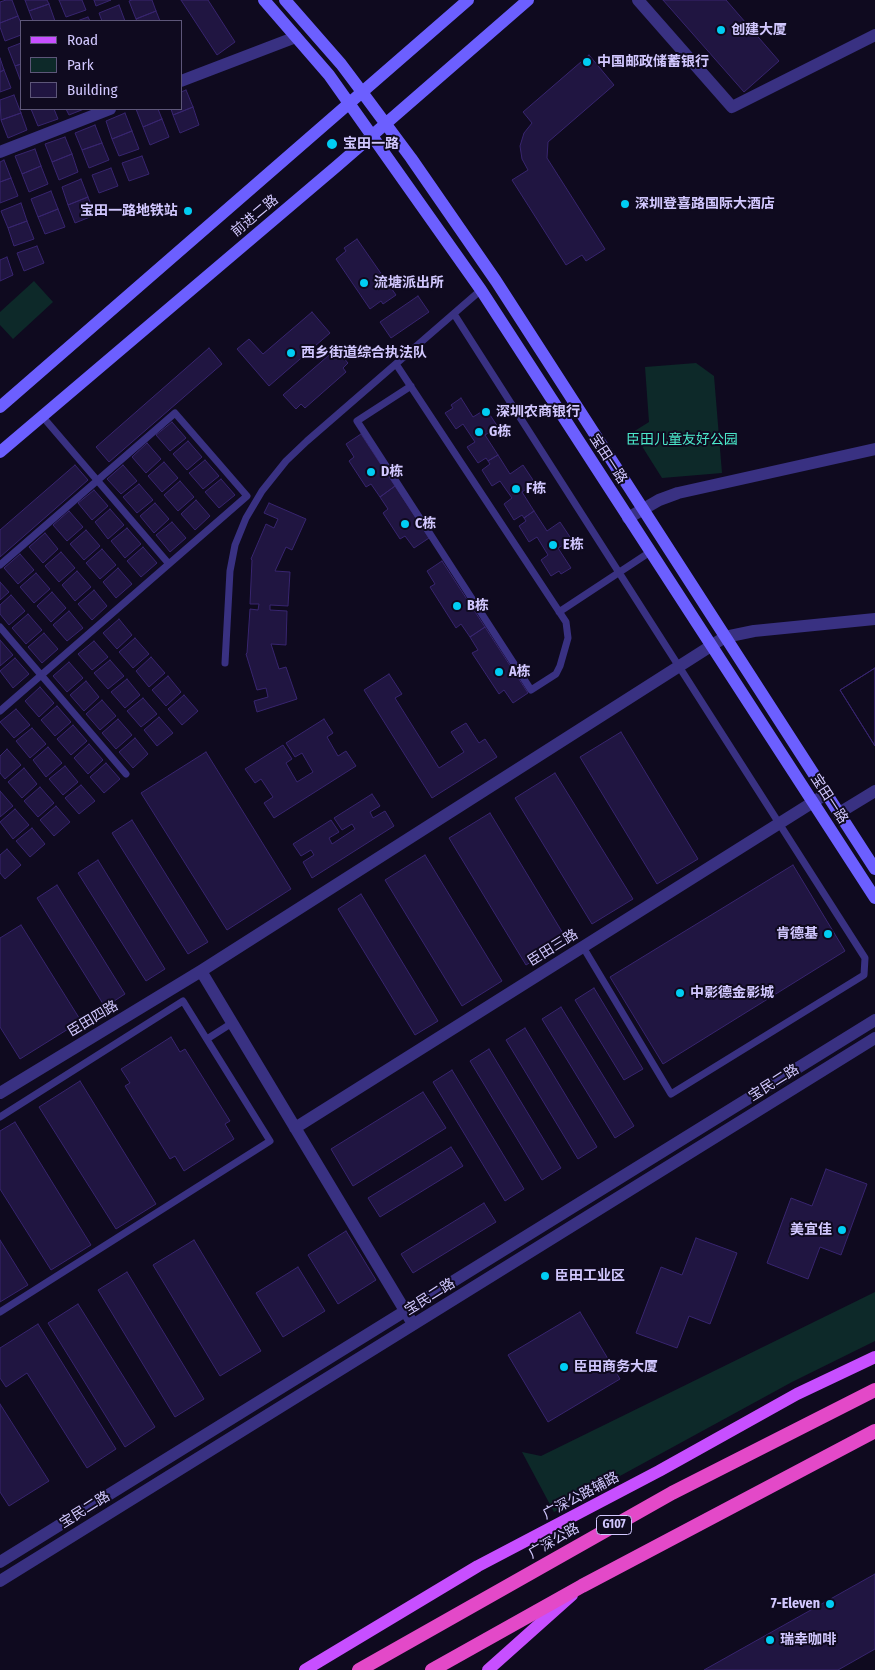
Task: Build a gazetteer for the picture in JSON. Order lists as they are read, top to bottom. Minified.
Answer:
{"streets":{"highway":["G107","广深公路"],"main road":["前进二路","宝田一路","广深公路辅路"],"street":["臣田三路","臣田四路","宝民二路"]},"crossings":[["前进二路","宝田一路"],["宝田一路","臣田三路"],["宝田一路","臣田四路"]],"parks":["臣田儿童友好公园"],"places":["创建大厦","中国邮政储蓄银行","宝田一路","深圳登喜路国际大酒店","宝田一路地铁站","流塘派出所","西乡街道综合执法队","深圳农商银行","G栋","D栋","F栋","C栋","E栋","B栋","A栋","肯德基","中影德金影城","美宜佳","臣田工业区","臣田商务大厦","7-Eleven","瑞幸咖啡"],"legend":["Road","Park","Building"]}
